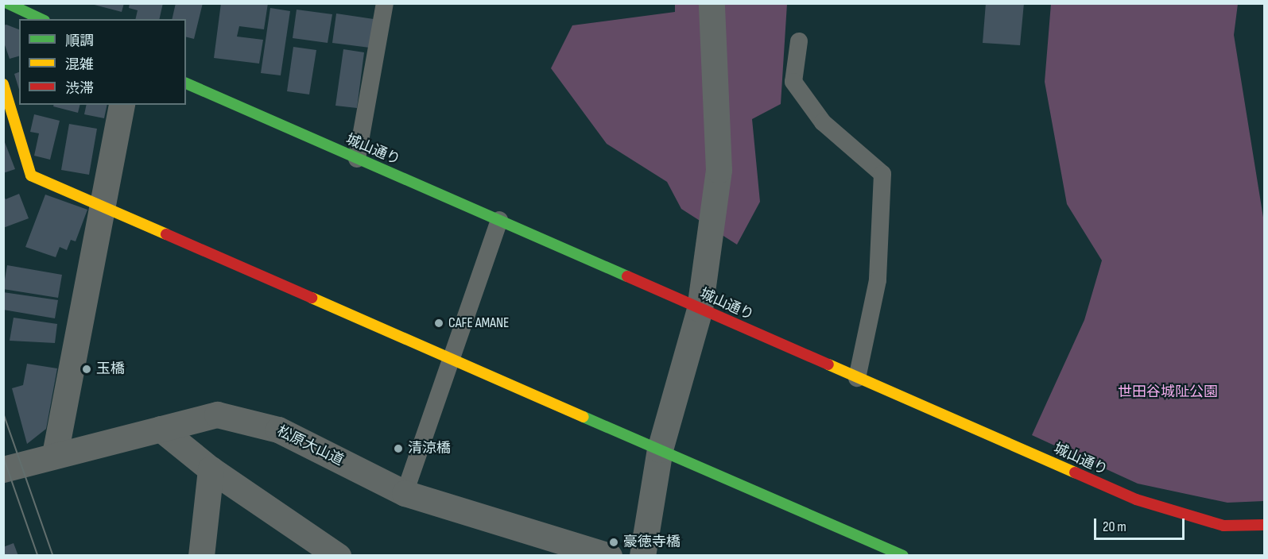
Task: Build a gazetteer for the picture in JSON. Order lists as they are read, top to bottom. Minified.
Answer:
{"streets":{"street":["城山通り","松原大山道"]},"parks":["世田谷城阯公園"],"places":["CAFE AMANE","玉橋","清涼橋","豪徳寺橋"],"legend":["順調","混雑","渋滞"],"scale_bar":"20 m"}
